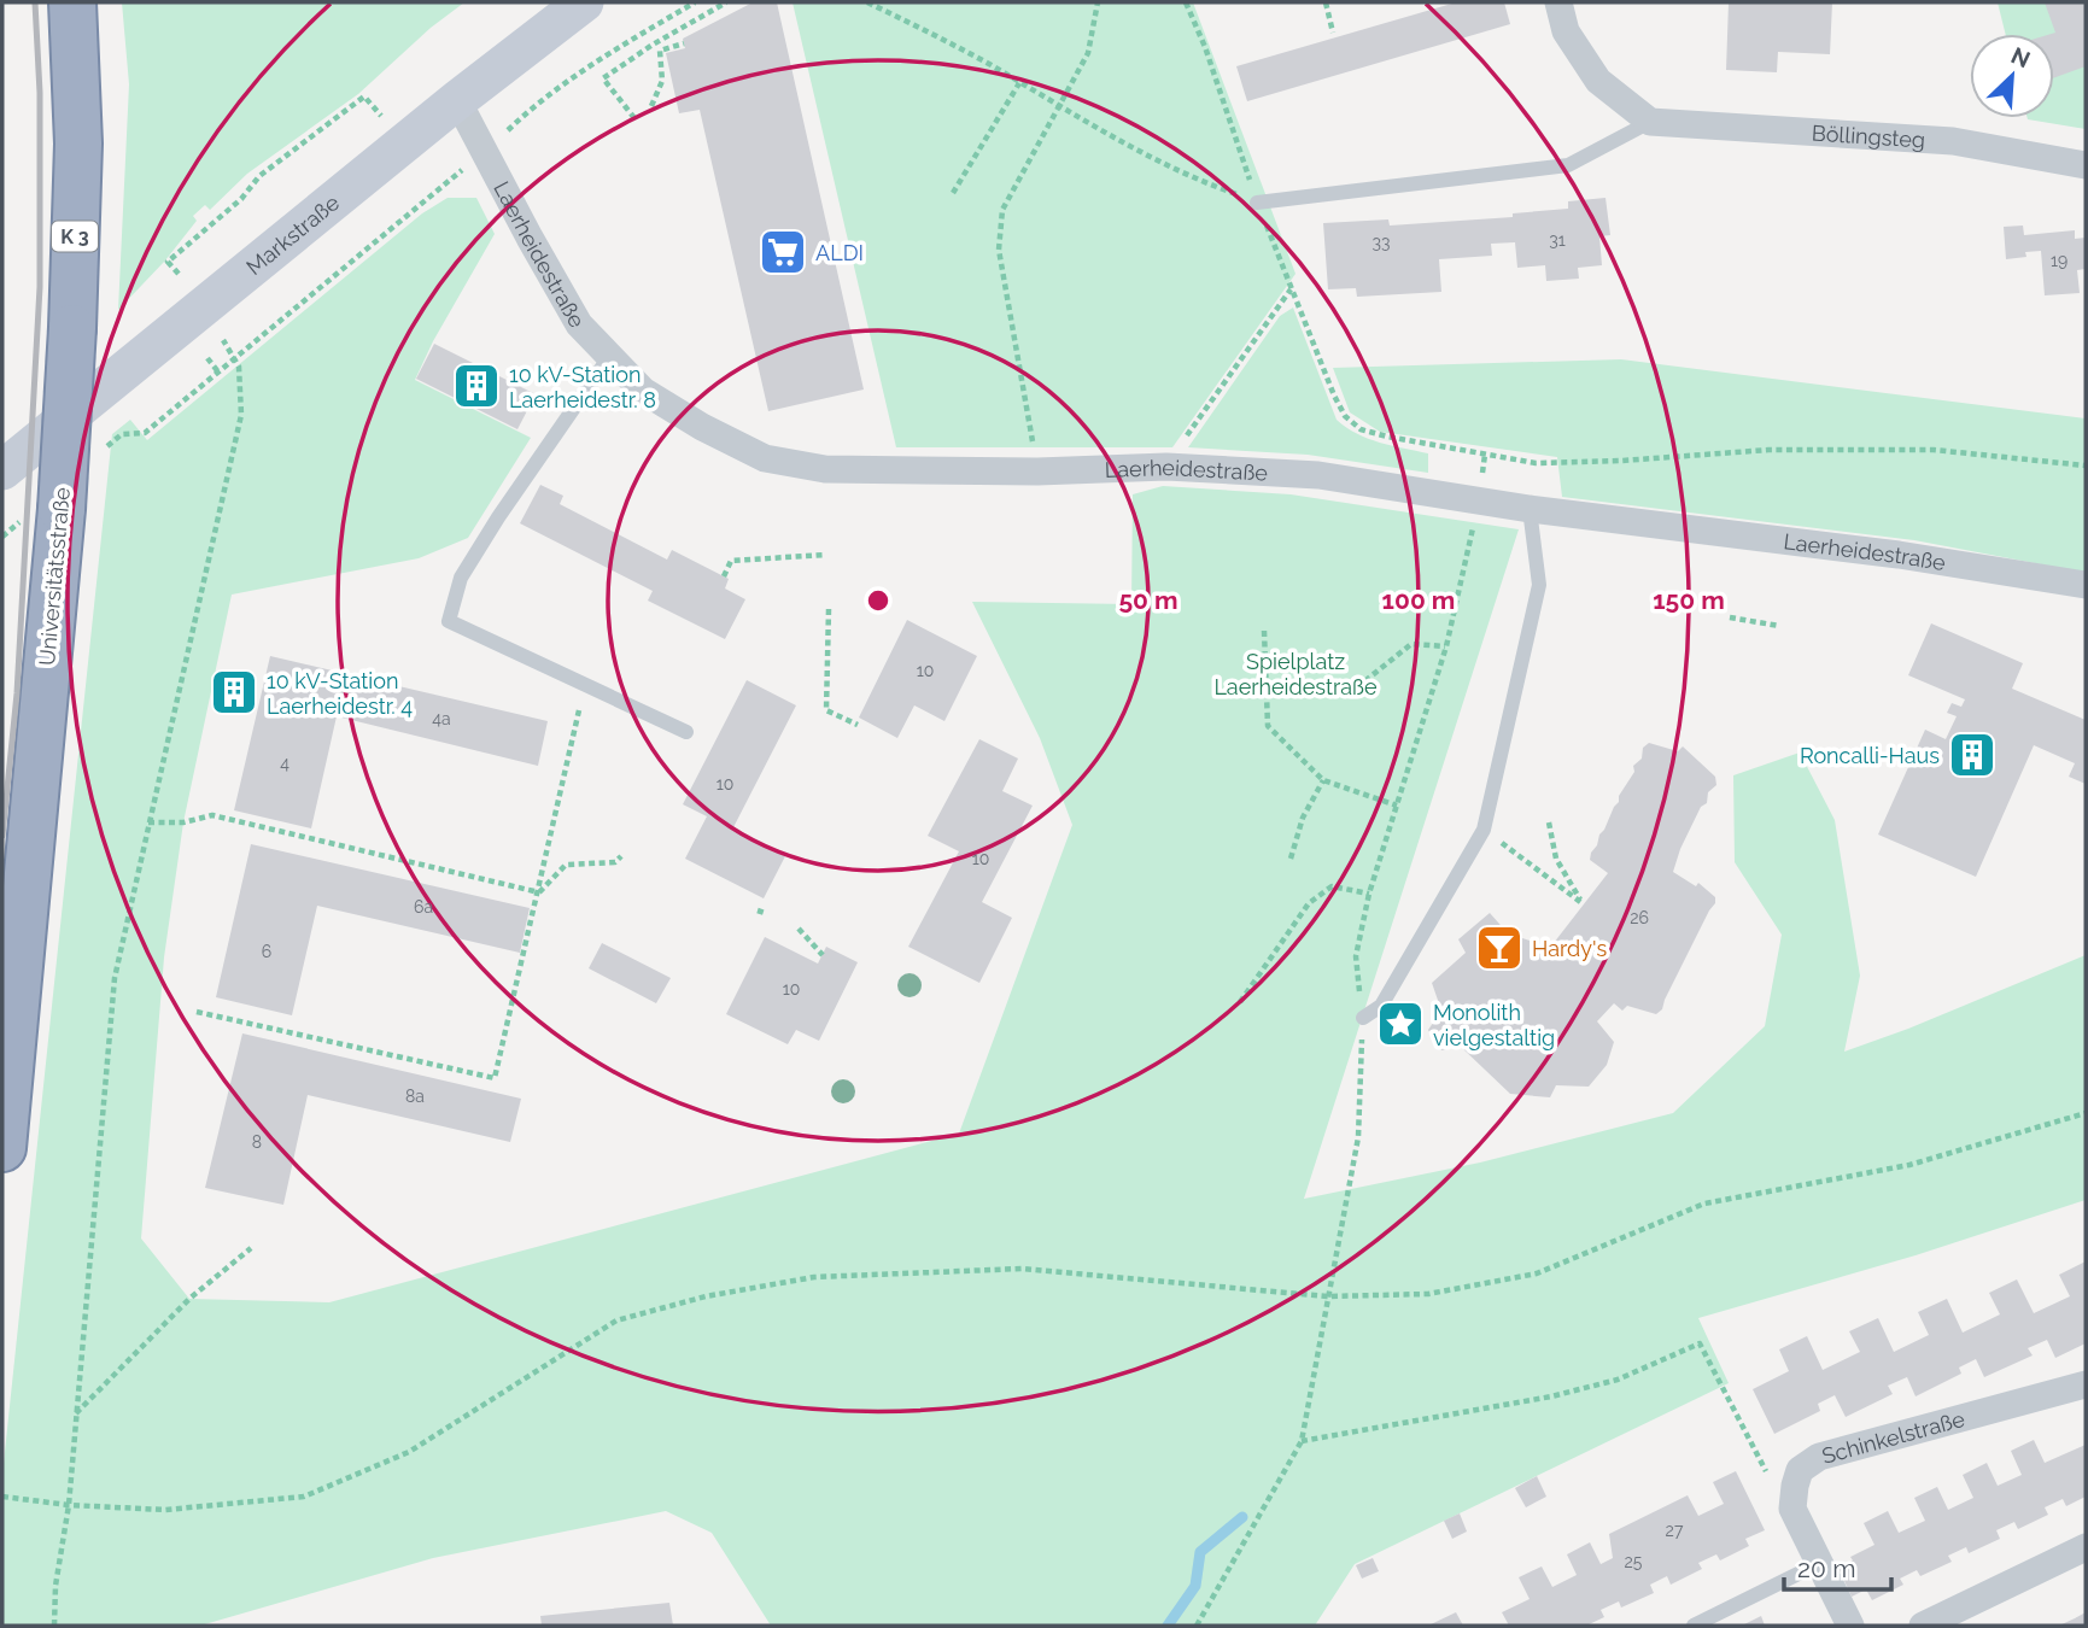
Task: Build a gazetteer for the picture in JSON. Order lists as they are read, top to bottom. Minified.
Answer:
{"streets":{"highway":["K 3","Universitätsstraße"],"main road":["Markstraße"],"street":["Böllingsteg","Laerheidestraße","Schinkelstraße"]},"crossings":[["Markstraße","Laerheidestraße"]],"parks":["Spielplatz Laerheidestraße"],"places":{"supermarket":["ALDI"],"building":["10 kV-Station Laerheidestr. 8","10 kV-Station Laerheidestr. 4","Roncalli-Haus"],"bar":["Hardy's"],"place":["Monolith vielgestaltig"]},"house_numbers":["31","33","19","10","4a","4","10","10","6a","26","6","10","8a","8","27","25"],"scale_bar":"20 m","north":"top right","rings":["50 m","100 m","150 m"]}
